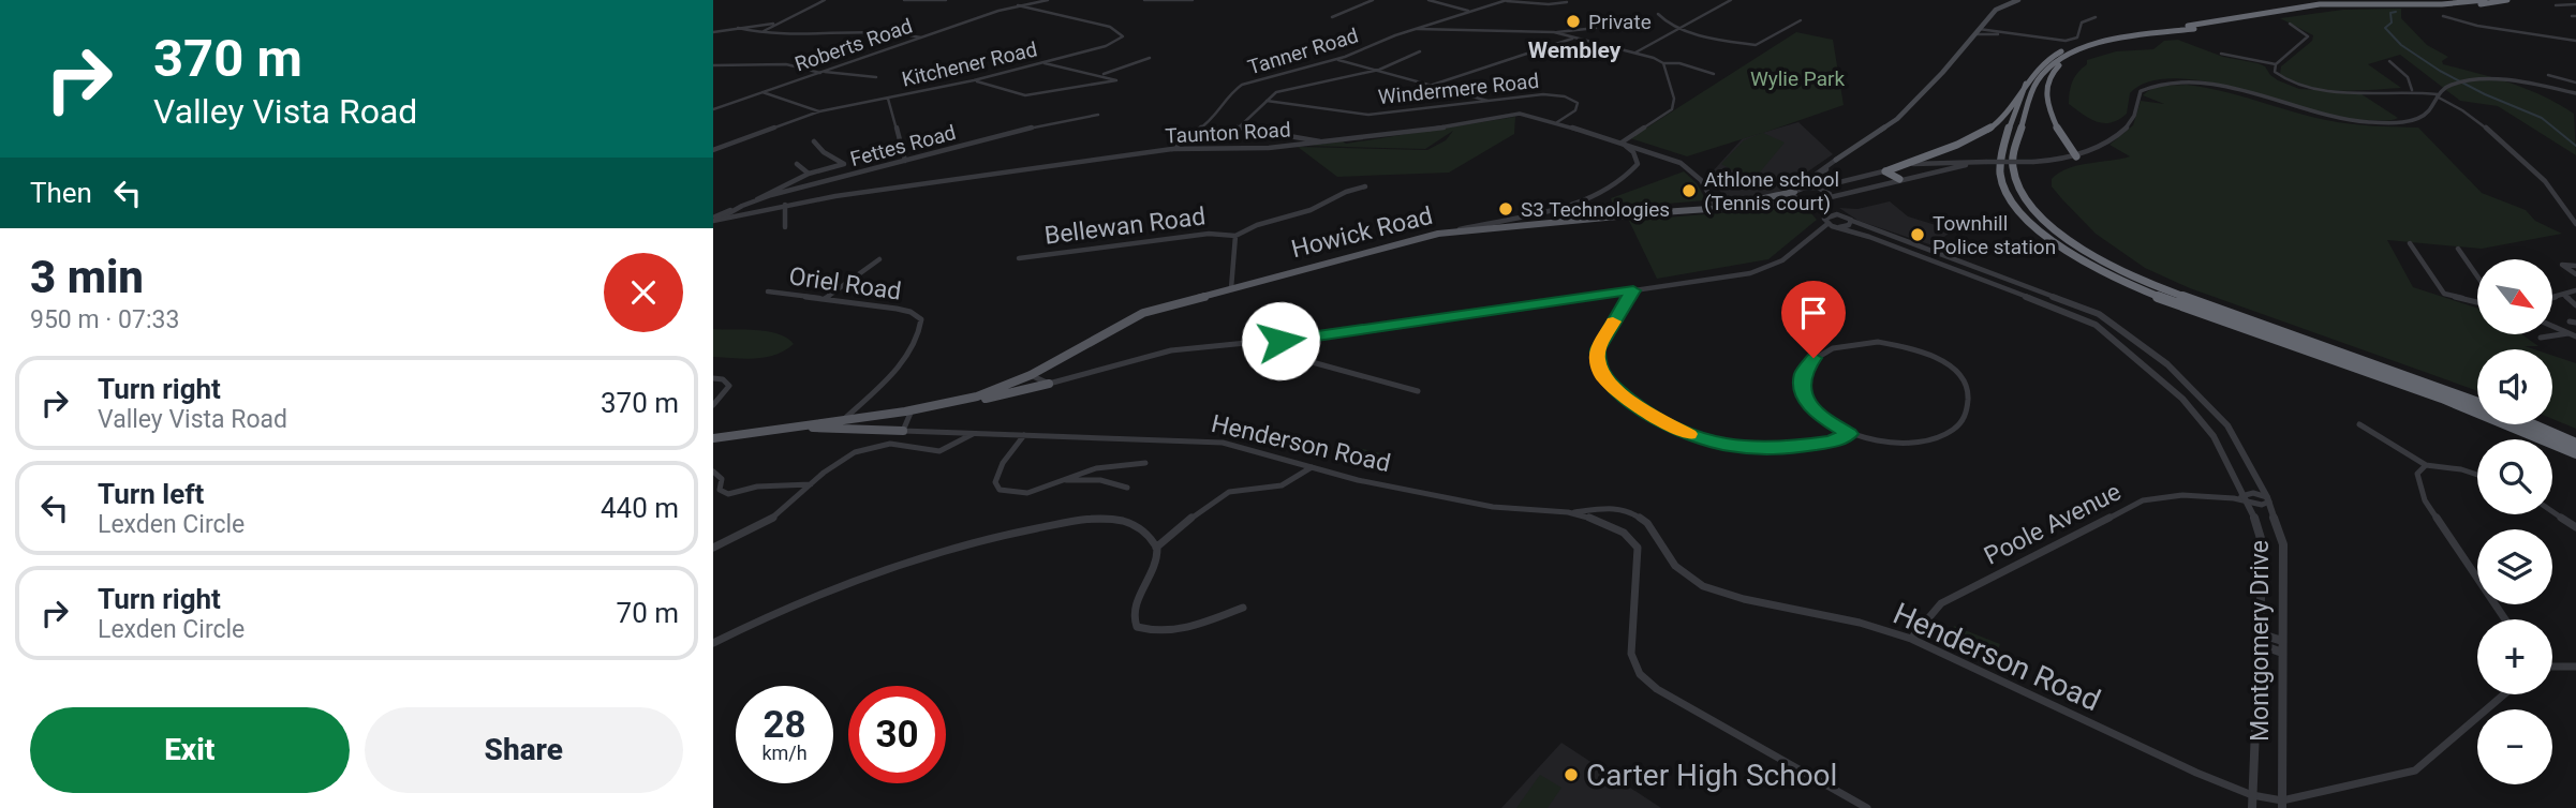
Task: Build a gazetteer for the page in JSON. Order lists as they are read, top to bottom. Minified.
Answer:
{"streets":{"main road":["Howick Road"],"street":["Roberts Road","Tanner Road","Kitchener Road","Windermere Road","Taunton Road","Fettes Road","Bellewan Road","Oriel Road","Henderson Road","Poole Avenue","Montgomery Drive"]},"crossings":[["Roberts Road","Kitchener Road"],["Tanner Road","Taunton Road"],["Windermere Road","Taunton Road"],["Taunton Road","Howick Road"],["Bellewan Road","Howick Road"],["Howick Road","Oriel Road"],["Henderson Road","Poole Avenue"],["Henderson Road","Montgomery Drive"],["Poole Avenue","Montgomery Drive"]],"districts":["Wembley"],"parks":["Wylie Park"],"places":["Private","Athlone school (Tennis court)","S3 Technologies","Townhill Police station","Carter High School"],"north":"bottom right","page":{"turn":["370 m","Valley Vista Road"],"then":"Then","heading":["3 min","950 m · 07:33"],"map_buttons":["+","−"],"list":[{"name":"Turn right","note":"Valley Vista Road","value":"370 m"},{"name":"Turn left","note":"Lexden Circle","value":"440 m"},{"name":"Turn right","note":"Lexden Circle","value":"70 m"}],"speed":"28 km/h","limit":"30","buttons":["Exit","Share"]}}
